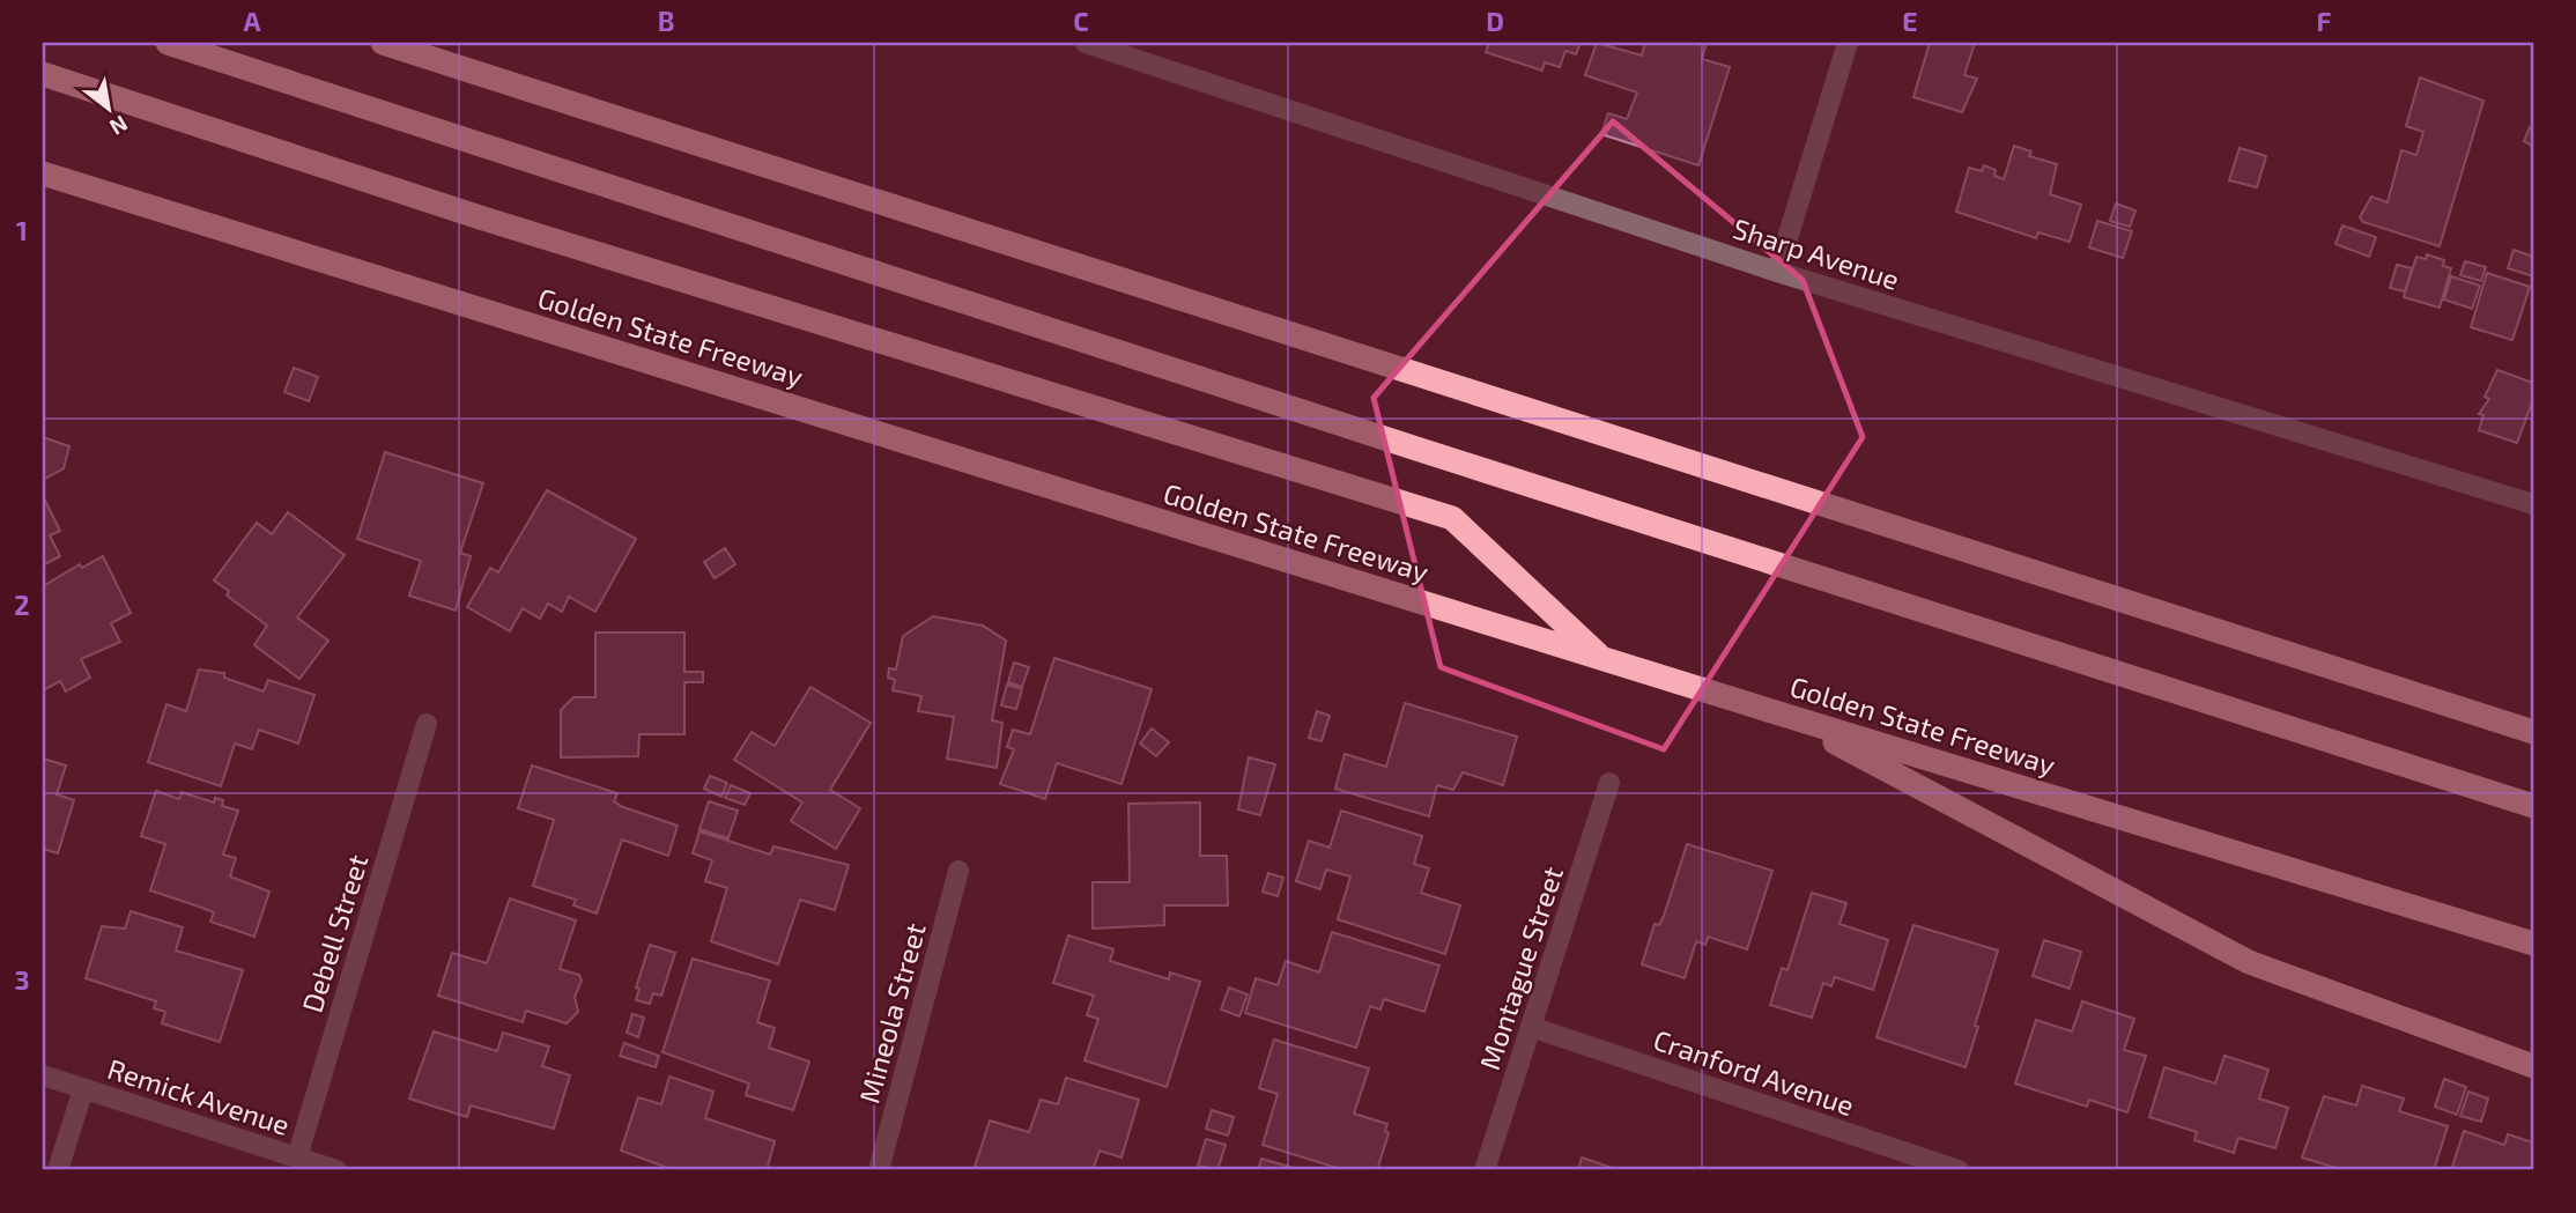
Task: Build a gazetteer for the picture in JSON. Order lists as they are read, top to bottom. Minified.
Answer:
{"streets":{"highway":["Golden State Freeway"],"street":["Sharp Avenue","Debell Street","Montague Street","Mineola Street","Cranford Avenue","Remick Avenue"]},"crossings":[["Debell Street","Remick Avenue"],["Montague Street","Cranford Avenue"]],"north":"bottom right","grid":{"columns":["A","B","C","D","E","F"],"rows":["1","2","3"]}}
